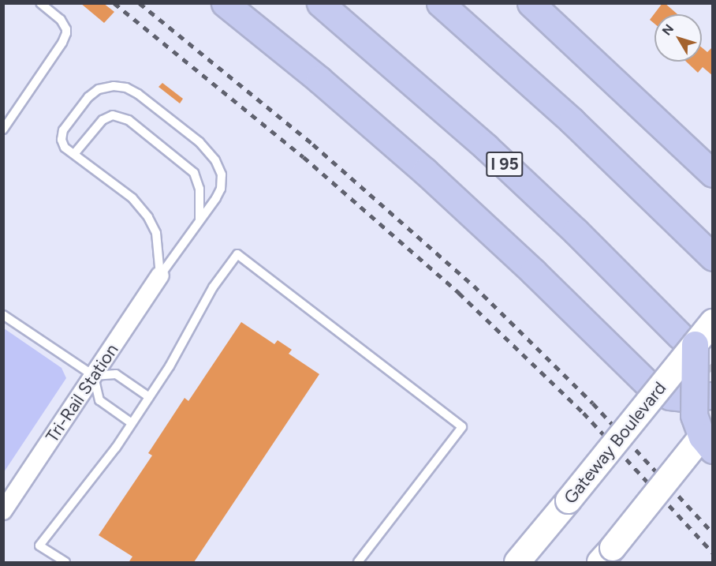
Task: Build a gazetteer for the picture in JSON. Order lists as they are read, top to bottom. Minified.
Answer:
{"streets":{"highway":["I 95"],"main road":["Gateway Boulevard"],"street":["Tri-Rail Station"]},"crossings":[["I 95","Gateway Boulevard"]],"north":"top left"}
